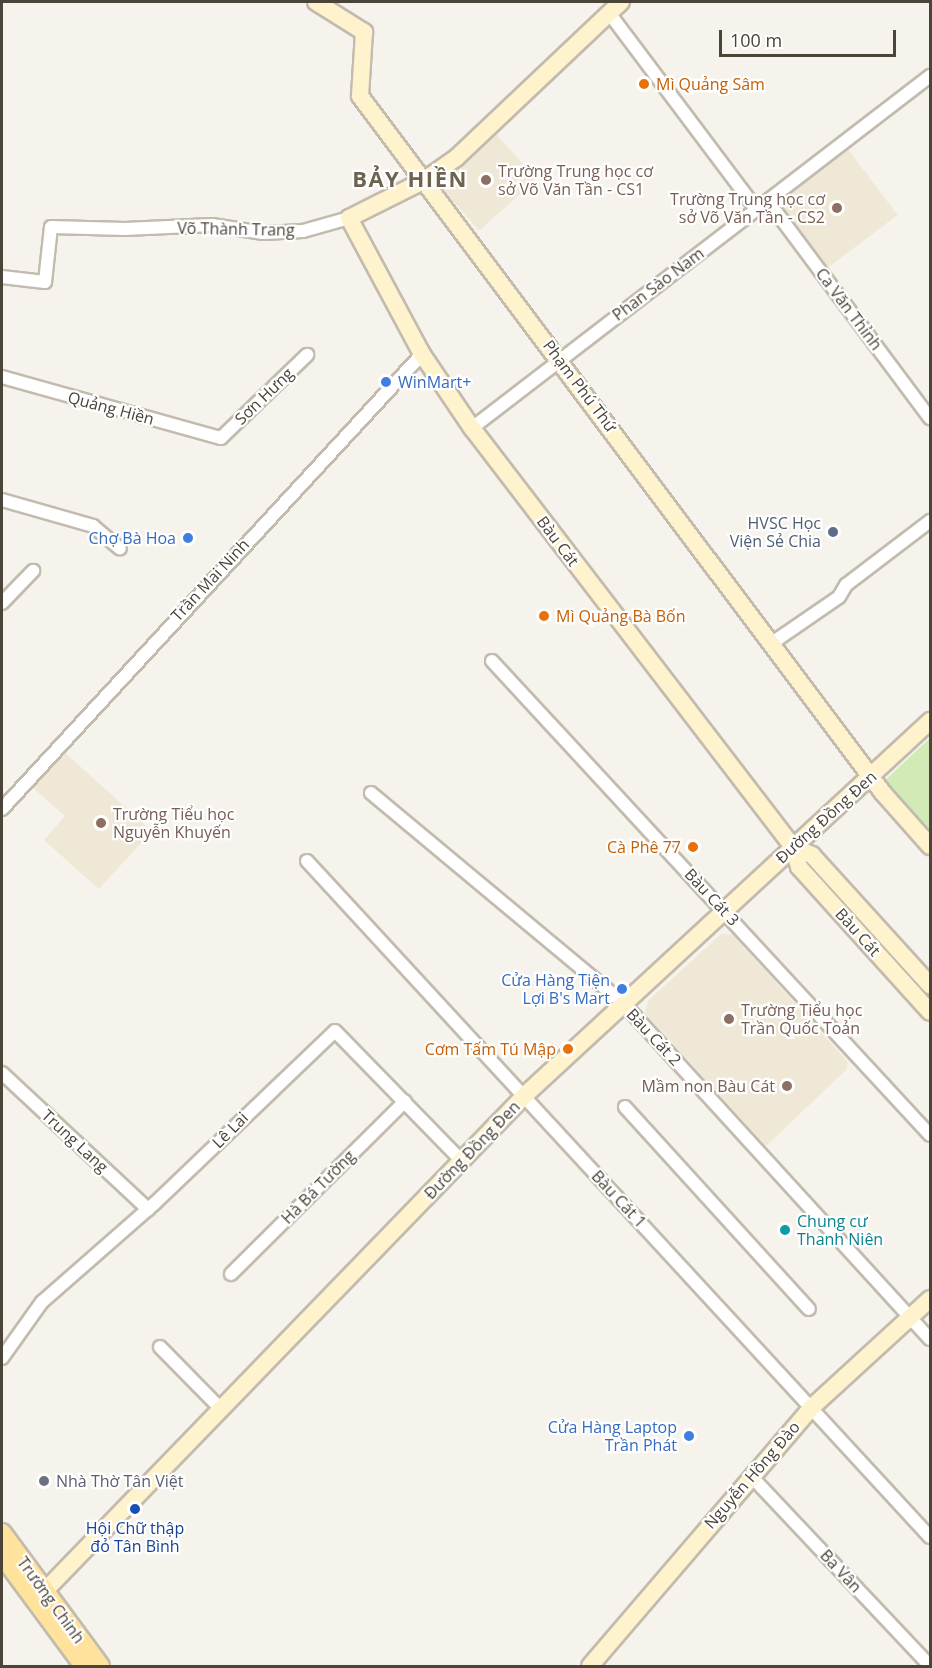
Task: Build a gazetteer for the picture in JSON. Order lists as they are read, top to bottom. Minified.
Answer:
{"streets":{"main road":["Trường Chinh"],"street":["Võ Thành Trang","Phan Sào Nam","Ca Văn Thỉnh","Phạm Phú Thứ","Sơn Hưng","Quảng Hiền","Bàu Cát","Trần Mai Ninh","Đường Đồng Đen","Bàu Cát 3","Bàu Cát 2","Lê Lai","Trung Lang","Hà Bá Tường","Bàu Cát 1","Nguyễn Hồng Đào","Ba Vân"]},"crossings":[["Võ Thành Trang","Phạm Phú Thứ"],["Võ Thành Trang","Bàu Cát"],["Phan Sào Nam","Ca Văn Thỉnh"],["Phan Sào Nam","Phạm Phú Thứ"],["Phan Sào Nam","Bàu Cát"],["Phạm Phú Thứ","Đường Đồng Đen"],["Sơn Hưng","Quảng Hiền"],["Bàu Cát","Trần Mai Ninh"],["Bàu Cát","Đường Đồng Đen"],["Đường Đồng Đen","Bàu Cát 3"],["Đường Đồng Đen","Bàu Cát 2"],["Đường Đồng Đen","Lê Lai"],["Đường Đồng Đen","Bàu Cát 1"],["Đường Đồng Đen","Trường Chinh"],["Bàu Cát 2","Nguyễn Hồng Đào"],["Lê Lai","Trung Lang"],["Lê Lai","Hà Bá Tường"],["Bàu Cát 1","Nguyễn Hồng Đào"],["Nguyễn Hồng Đào","Ba Vân"]],"districts":["BẢY HIỀN"],"places":["Mì Quảng Sâm","Trường Trung học cơ sở Võ Văn Tần - CS1","Trường Trung học cơ sở Võ Văn Tần - CS2","WinMart+","HVSC Học Viện Sẻ Chia","Chợ Bà Hoa","Mì Quảng Bà Bốn","Trường Tiểu học Nguyễn Khuyến","Cà Phê 77","Cửa Hàng Tiện Lợi B's Mart","Trường Tiểu học Trần Quốc Toản","Cơm Tấm Tú Mập","Mầm non Bàu Cát","Chung cư Thanh Niên","Cửa Hàng Laptop Trần Phát","Nhà Thờ Tân Việt","Hội Chữ thập đỏ Tân Bình"],"scale_bar":"100 m"}
